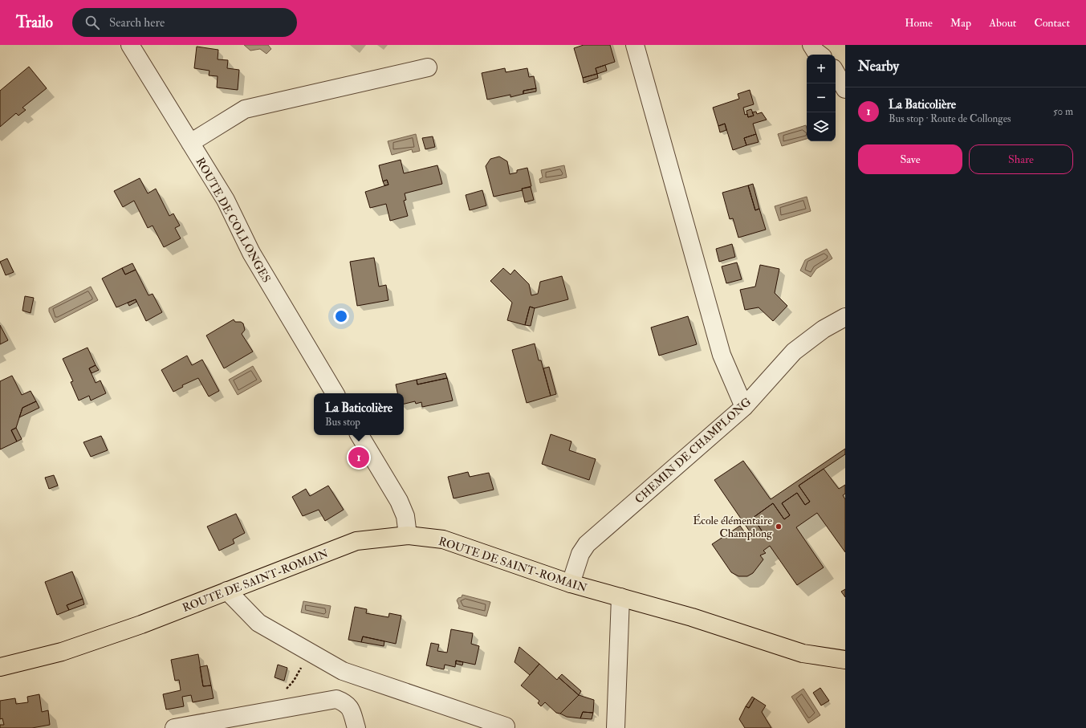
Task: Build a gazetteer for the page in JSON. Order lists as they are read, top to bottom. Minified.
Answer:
{"streets":{"main road":["ROUTE DE SAINT-ROMAIN"],"street":["ROUTE DE COLLONGES","CHEMIN DE CHAMPLONG"]},"crossings":[["CHEMIN DE CHAMPLONG","ROUTE DE SAINT-ROMAIN"]],"places":["École élémentaire Champlong"],"page":{"header":"Trailo","search":"Search here","nav":["Home","Map","About","Contact"],"heading":"Nearby","map_buttons":["+","−"],"list":[{"mark":"1","name":"La Baticolière","note":"Bus stop · Route de Collonges","value":"50 m"}],"buttons":["Save","Share"],"popup":["La Baticolière","Bus stop"],"pins":"1"}}
